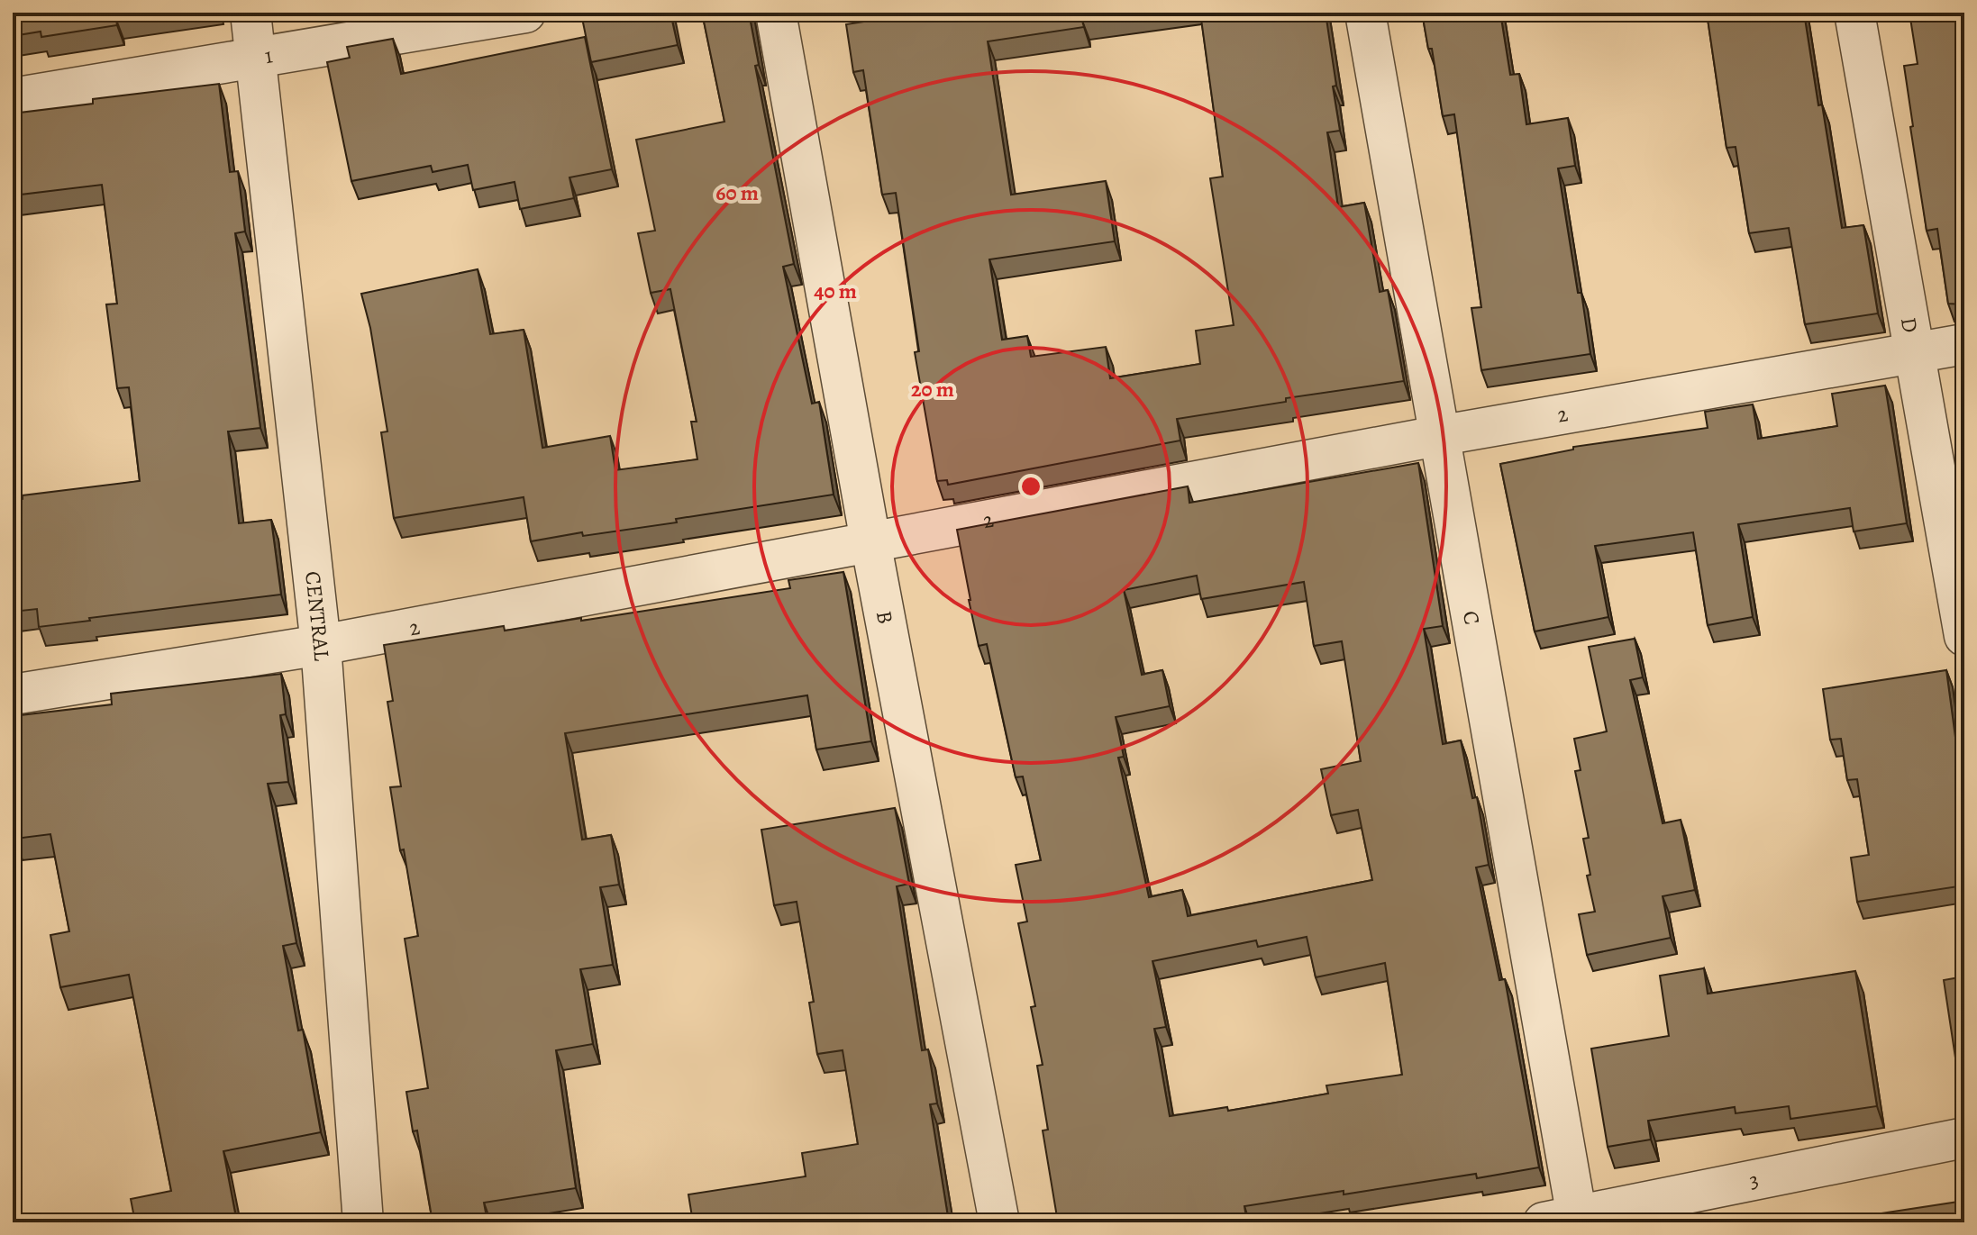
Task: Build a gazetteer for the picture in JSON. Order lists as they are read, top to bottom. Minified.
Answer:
{"streets":{"street":["1","D","2","CENTRAL","B","C","3"]},"crossings":[["1","CENTRAL"],["D","2"],["2","CENTRAL"],["2","B"],["2","C"],["C","3"]],"rings":["60 m","40 m","20 m"]}
